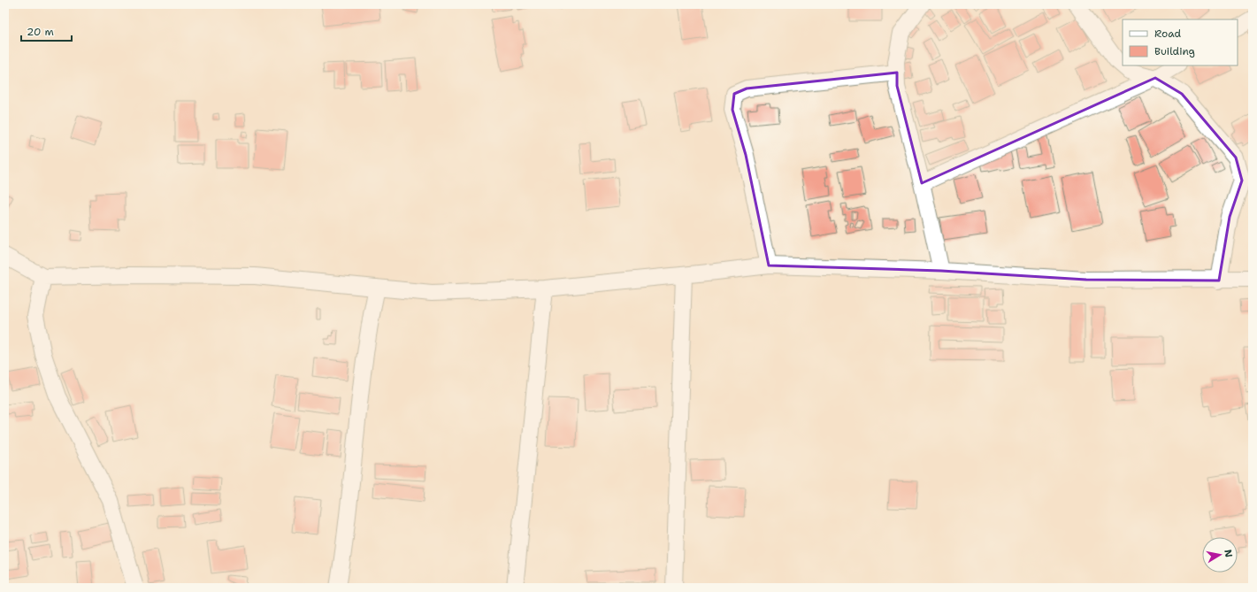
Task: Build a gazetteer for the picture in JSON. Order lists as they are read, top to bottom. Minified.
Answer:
{"legend":["Road","Building"],"scale_bar":"20 m","north":"right"}
